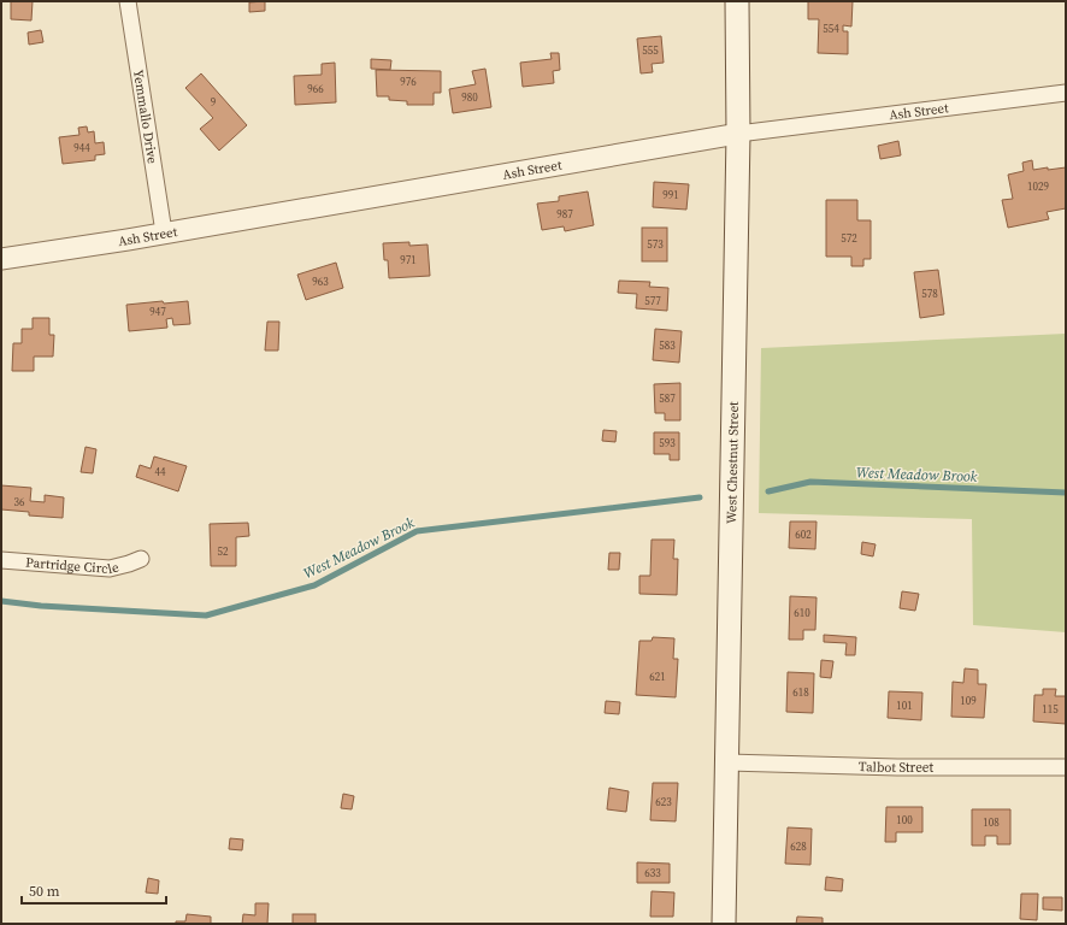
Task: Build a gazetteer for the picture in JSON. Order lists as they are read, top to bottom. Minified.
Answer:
{"streets":{"main road":["West Chestnut Street"],"street":["Ash Street","Yemmallo Drive","Partridge Circle","Talbot Street"]},"crossings":[["Ash Street","Yemmallo Drive"],["Ash Street","West Chestnut Street"],["West Chestnut Street","Talbot Street"]],"water":["West Meadow Brook"],"house_numbers":["554","555","976","966","980","9","944","1029","991","987","572","573","971","963","578","577","947","583","587","593","44","36","602","52","610","621","618","109","101","115","623","100","108","628","633"],"scale_bar":"50 m"}
